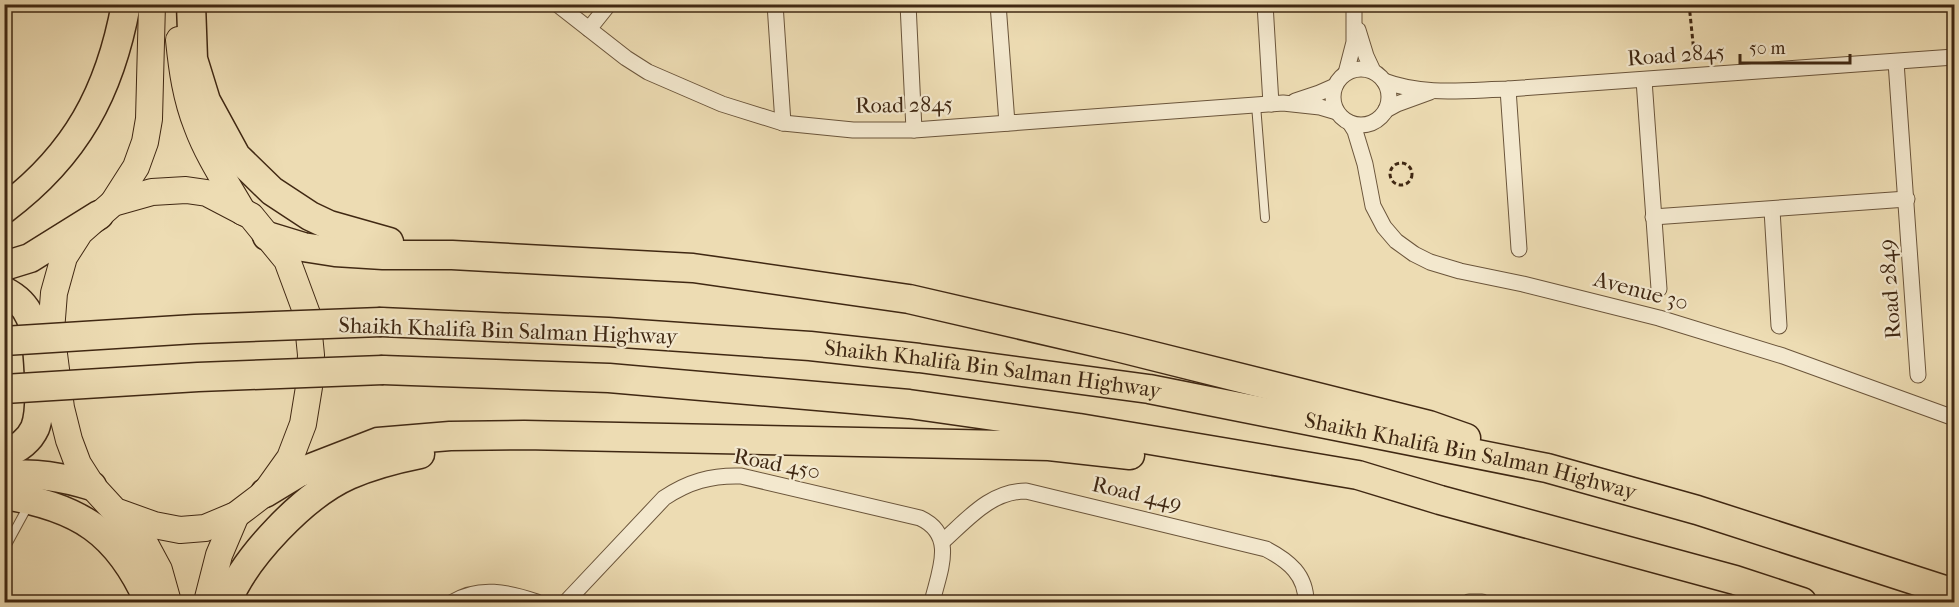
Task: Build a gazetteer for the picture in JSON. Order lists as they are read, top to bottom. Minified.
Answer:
{"streets":{"highway":["Shaikh Khalifa Bin Salman Highway"],"street":["Road 2845","Road 2849","Avenue 30","Road 450","Road 449"]},"crossings":[["Road 2845","Road 2849"],["Road 2845","Avenue 30"],["Road 450","Road 449"]],"scale_bar":"50 m"}
